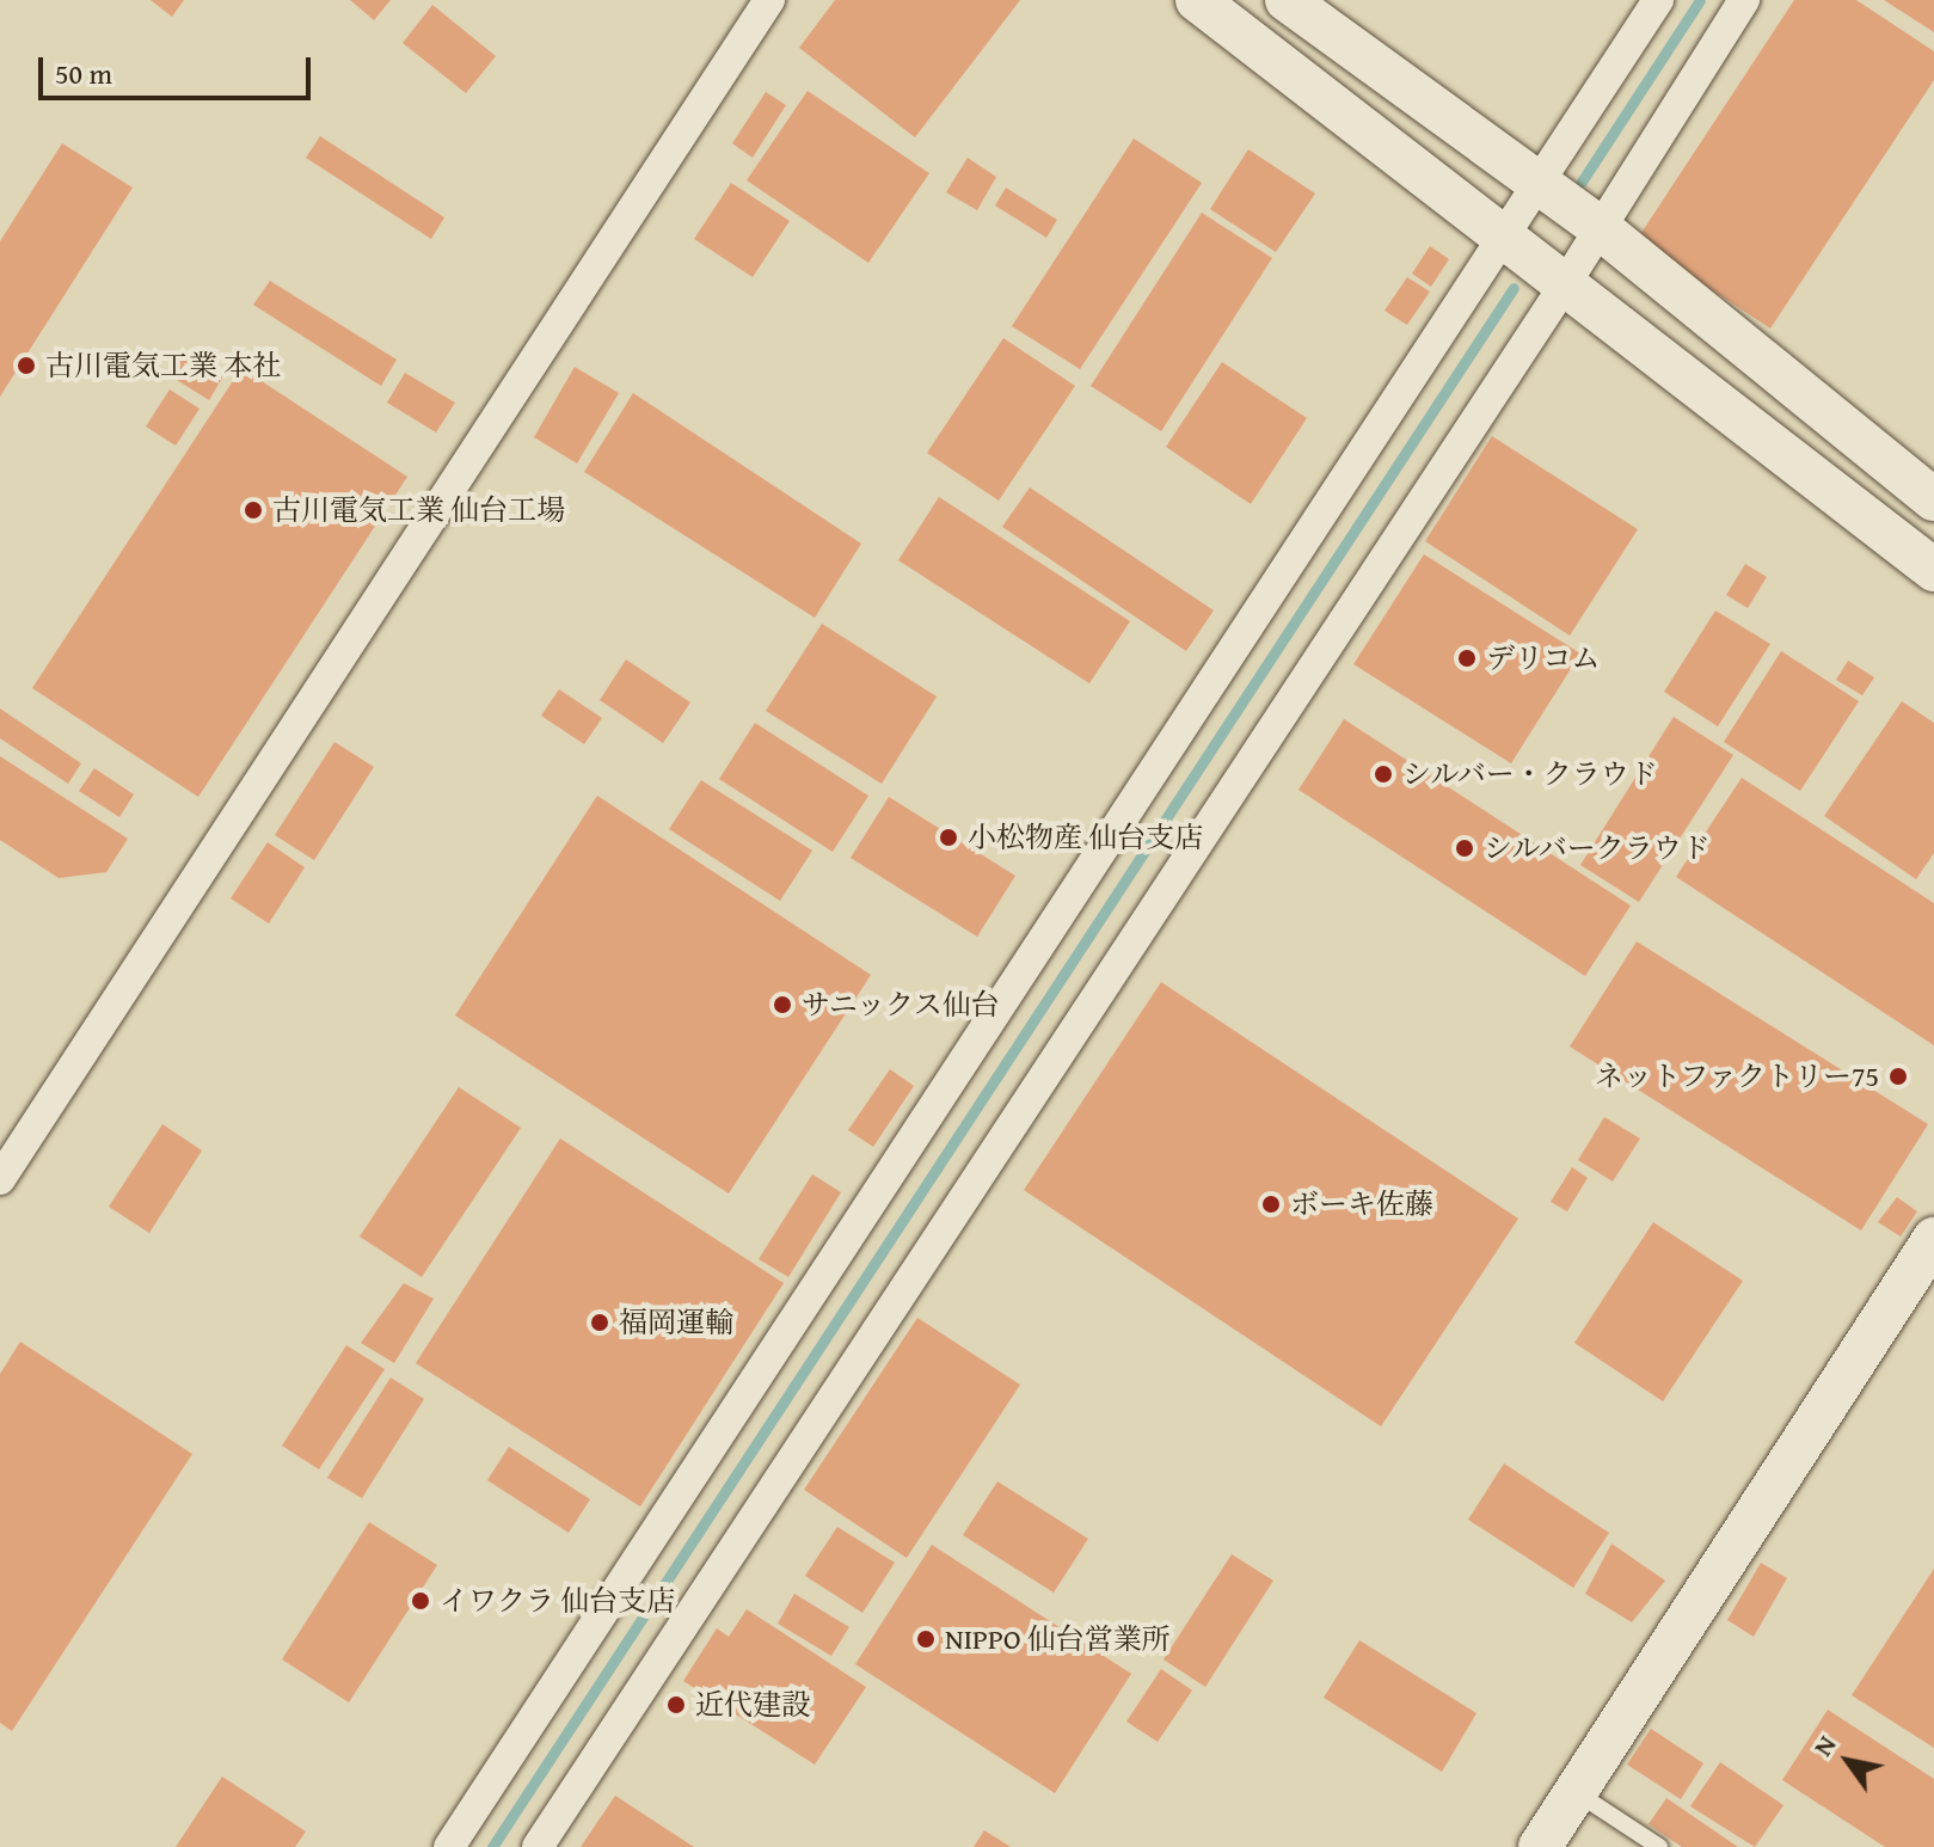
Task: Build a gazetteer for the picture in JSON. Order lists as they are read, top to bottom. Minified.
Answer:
{"places":["古川電気工業 本社","古川電気工業 仙台工場","デリコム","シルバー・クラウド","小松物産 仙台支店","シルバークラウド","サニックス仙台","ネットファクトリー75","ボーキ佐藤","福岡運輸","イワクラ 仙台支店","NIPPO 仙台営業所","近代建設"],"scale_bar":"50 m","north":"top left"}
